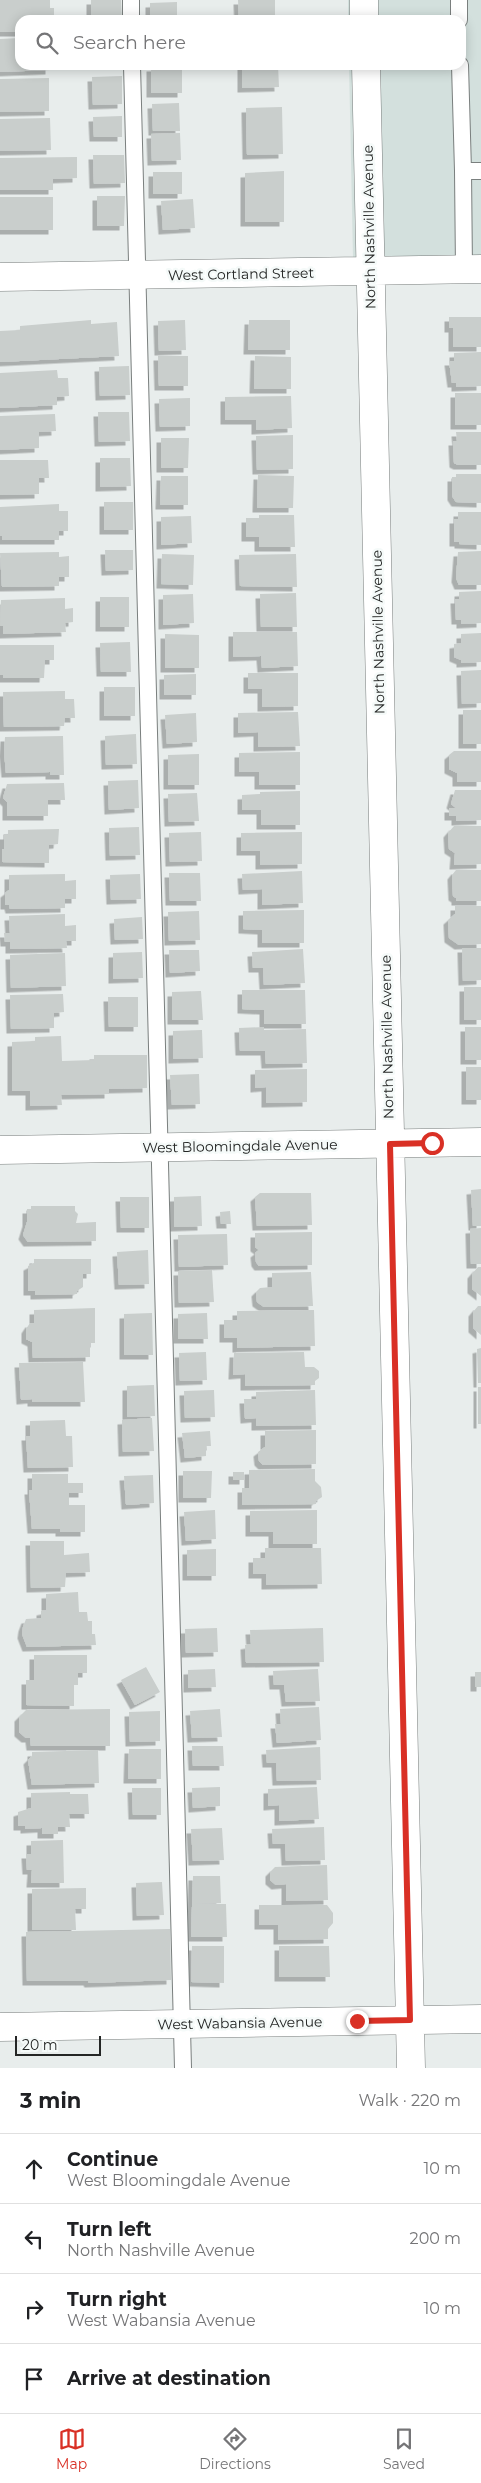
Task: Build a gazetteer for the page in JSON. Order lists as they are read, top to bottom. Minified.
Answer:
{"streets":{"street":["North Nashville Avenue","West Cortland Street","West Bloomingdale Avenue","West Wabansia Avenue"]},"crossings":[["North Nashville Avenue","West Cortland Street"],["North Nashville Avenue","West Bloomingdale Avenue"],["North Nashville Avenue","West Wabansia Avenue"]],"scale_bar":"20 m","page":{"search":"Search here","scale":"20 m","heading":["3 min","Walk · 220 m"],"list":[["Continue","West Bloomingdale Avenue","10 m"],["Turn left","North Nashville Avenue","200 m"],["Turn right","West Wabansia Avenue","10 m"],"Arrive at destination"],"nav":["Map","Directions","Saved"]}}
